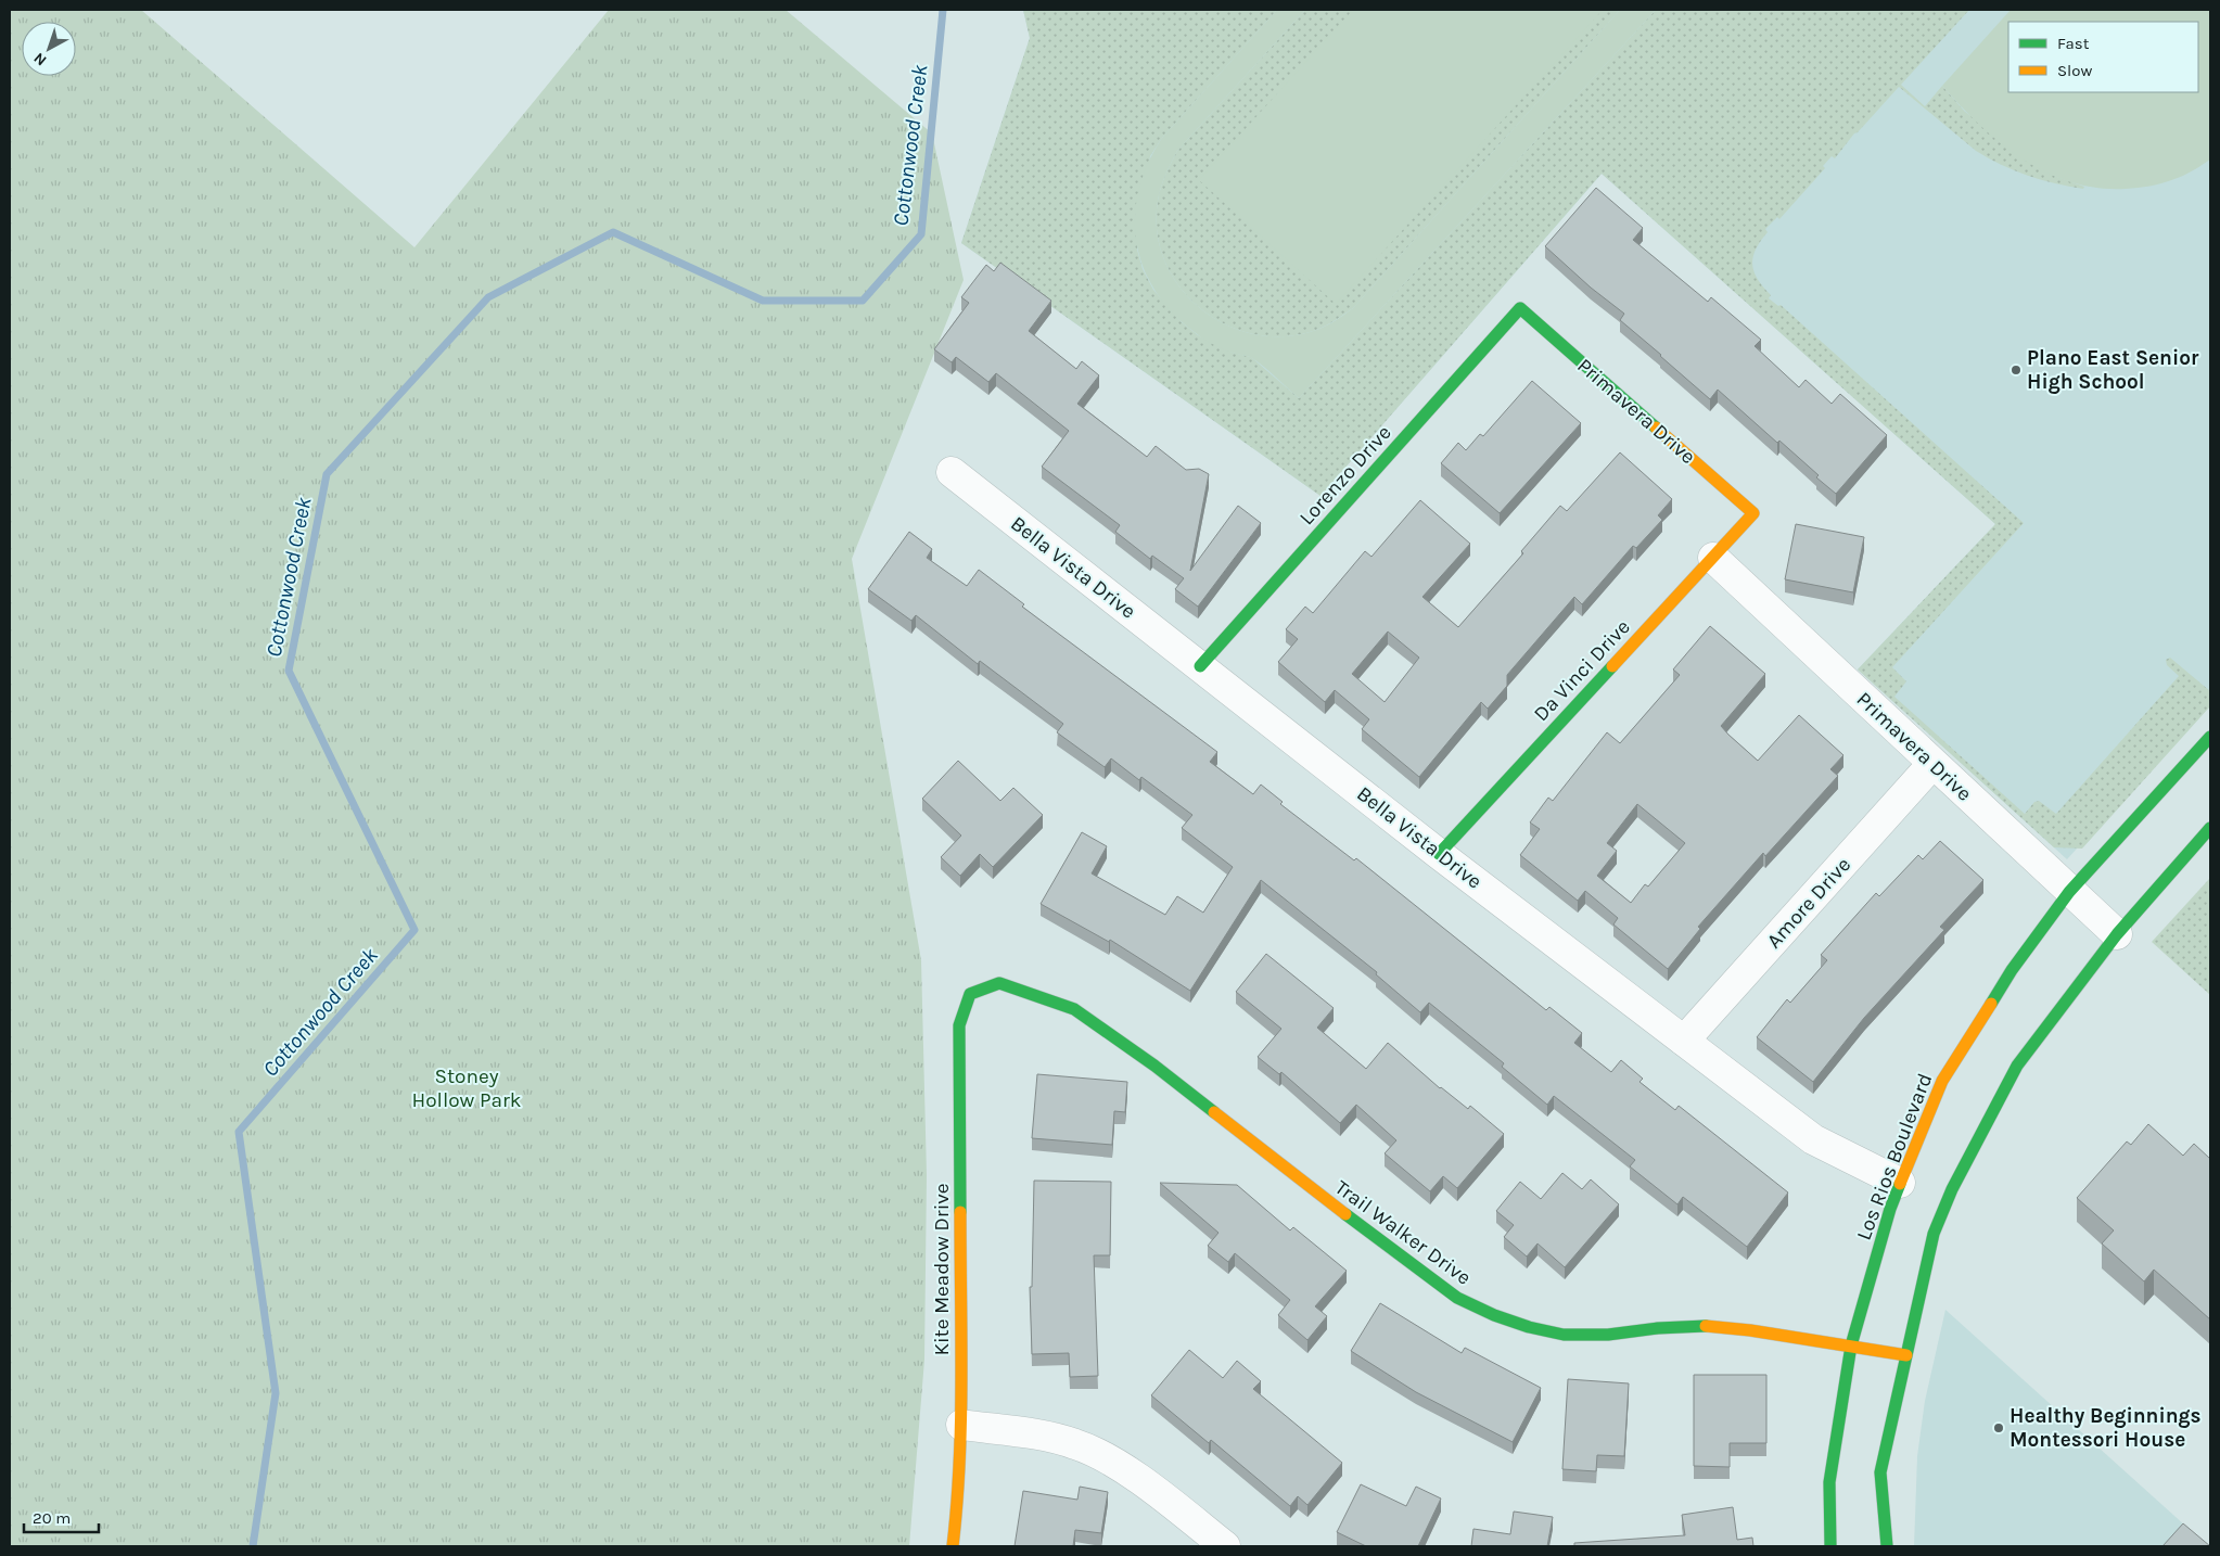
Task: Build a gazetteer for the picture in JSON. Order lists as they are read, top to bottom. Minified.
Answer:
{"streets":{"street":["Primavera Drive","Lorenzo Drive","Bella Vista Drive","Da Vinci Drive","Amore Drive","Los Rios Boulevard","Trail Walker Drive","Kite Meadow Drive"]},"crossings":[["Primavera Drive","Lorenzo Drive"],["Primavera Drive","Da Vinci Drive"],["Primavera Drive","Amore Drive"],["Primavera Drive","Los Rios Boulevard"],["Lorenzo Drive","Bella Vista Drive"],["Bella Vista Drive","Da Vinci Drive"],["Bella Vista Drive","Amore Drive"],["Bella Vista Drive","Los Rios Boulevard"],["Los Rios Boulevard","Trail Walker Drive"],["Trail Walker Drive","Kite Meadow Drive"]],"water":["Cottonwood Creek"],"parks":["Stoney Hollow Park"],"places":["Plano East Senior High School","Healthy Beginnings Montessori House"],"legend":["Fast","Slow"],"scale_bar":"20 m","north":"bottom left"}
